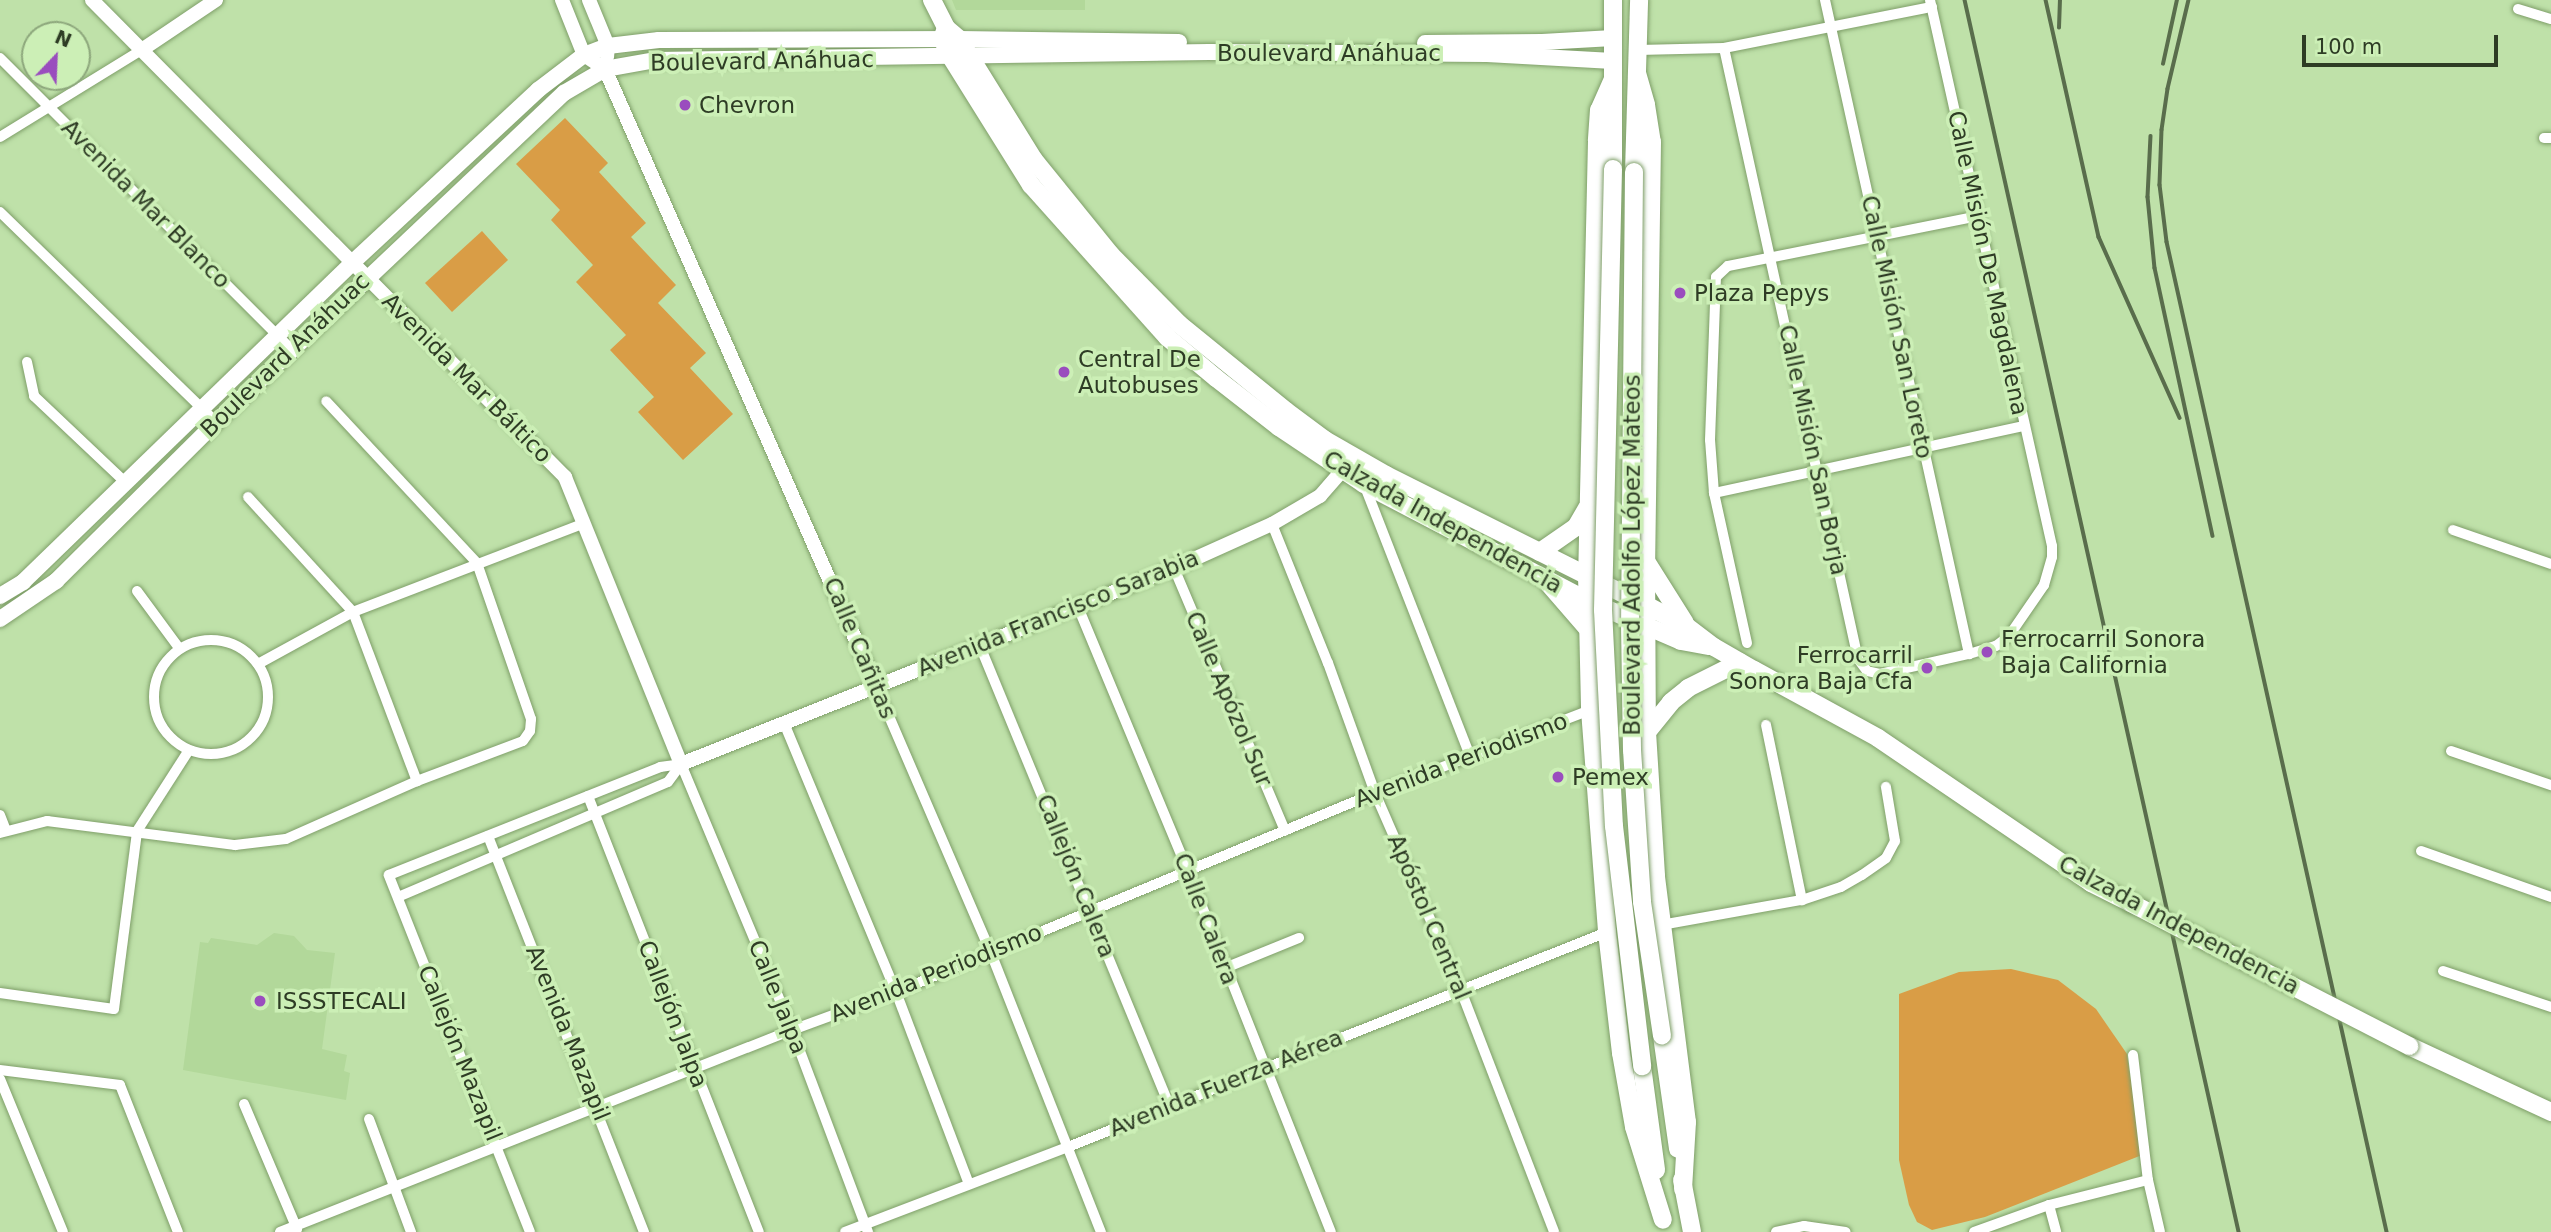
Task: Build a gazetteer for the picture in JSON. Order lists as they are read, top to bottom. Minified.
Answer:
{"streets":{"main road":["Boulevard Anáhuac","Calzada Independencia","Boulevard Adolfo López Mateos"],"street":["Avenida Mar Blanco","Calle Misión De Magdalena","Calle Misión San Loreto","Avenida Mar Báltico","Calle Misión San Borja","Avenida Francisco Sarabia","Calle Cañitas","Calle Apózol Sur","Avenida Periodismo","Callejón Calera","Apóstol Central","Calle Calera","Calle Jalpa","Callejón Jalpa","Avenida Mazapil","Callejón Mazapil","Avenida Fuerza Aérea"]},"crossings":[["Boulevard Anáhuac","Avenida Mar Blanco"],["Boulevard Anáhuac","Avenida Mar Báltico"],["Boulevard Anáhuac","Calzada Independencia"],["Boulevard Anáhuac","Boulevard Adolfo López Mateos"],["Boulevard Anáhuac","Calle Cañitas"],["Calle Misión De Magdalena","Calle Misión San Loreto"],["Calle Misión De Magdalena","Calle Misión San Borja"],["Avenida Mar Báltico","Avenida Francisco Sarabia"],["Avenida Mar Báltico","Calle Jalpa"],["Calzada Independencia","Avenida Francisco Sarabia"],["Avenida Francisco Sarabia","Calle Cañitas"],["Avenida Francisco Sarabia","Calle Apózol Sur"],["Avenida Francisco Sarabia","Callejón Calera"],["Avenida Francisco Sarabia","Apóstol Central"],["Avenida Francisco Sarabia","Calle Calera"],["Avenida Francisco Sarabia","Calle Jalpa"],["Avenida Francisco Sarabia","Callejón Jalpa"],["Avenida Francisco Sarabia","Avenida Mazapil"],["Avenida Francisco Sarabia","Callejón Mazapil"],["Calle Cañitas","Avenida Periodismo"],["Calle Cañitas","Avenida Fuerza Aérea"],["Calle Apózol Sur","Avenida Periodismo"],["Avenida Periodismo","Callejón Calera"],["Avenida Periodismo","Apóstol Central"],["Avenida Periodismo","Calle Calera"],["Avenida Periodismo","Calle Jalpa"],["Avenida Periodismo","Callejón Jalpa"],["Avenida Periodismo","Avenida Mazapil"],["Avenida Periodismo","Callejón Mazapil"],["Callejón Calera","Avenida Fuerza Aérea"],["Apóstol Central","Avenida Fuerza Aérea"],["Calle Calera","Avenida Fuerza Aérea"],["Calle Jalpa","Avenida Fuerza Aérea"]],"places":["Chevron","Plaza Pepys","Central De Autobuses","Ferrocarril Sonora Baja California","Ferrocarril Sonora Baja Cfa","Pemex","ISSSTECALI"],"scale_bar":"100 m","north":"top right"}
